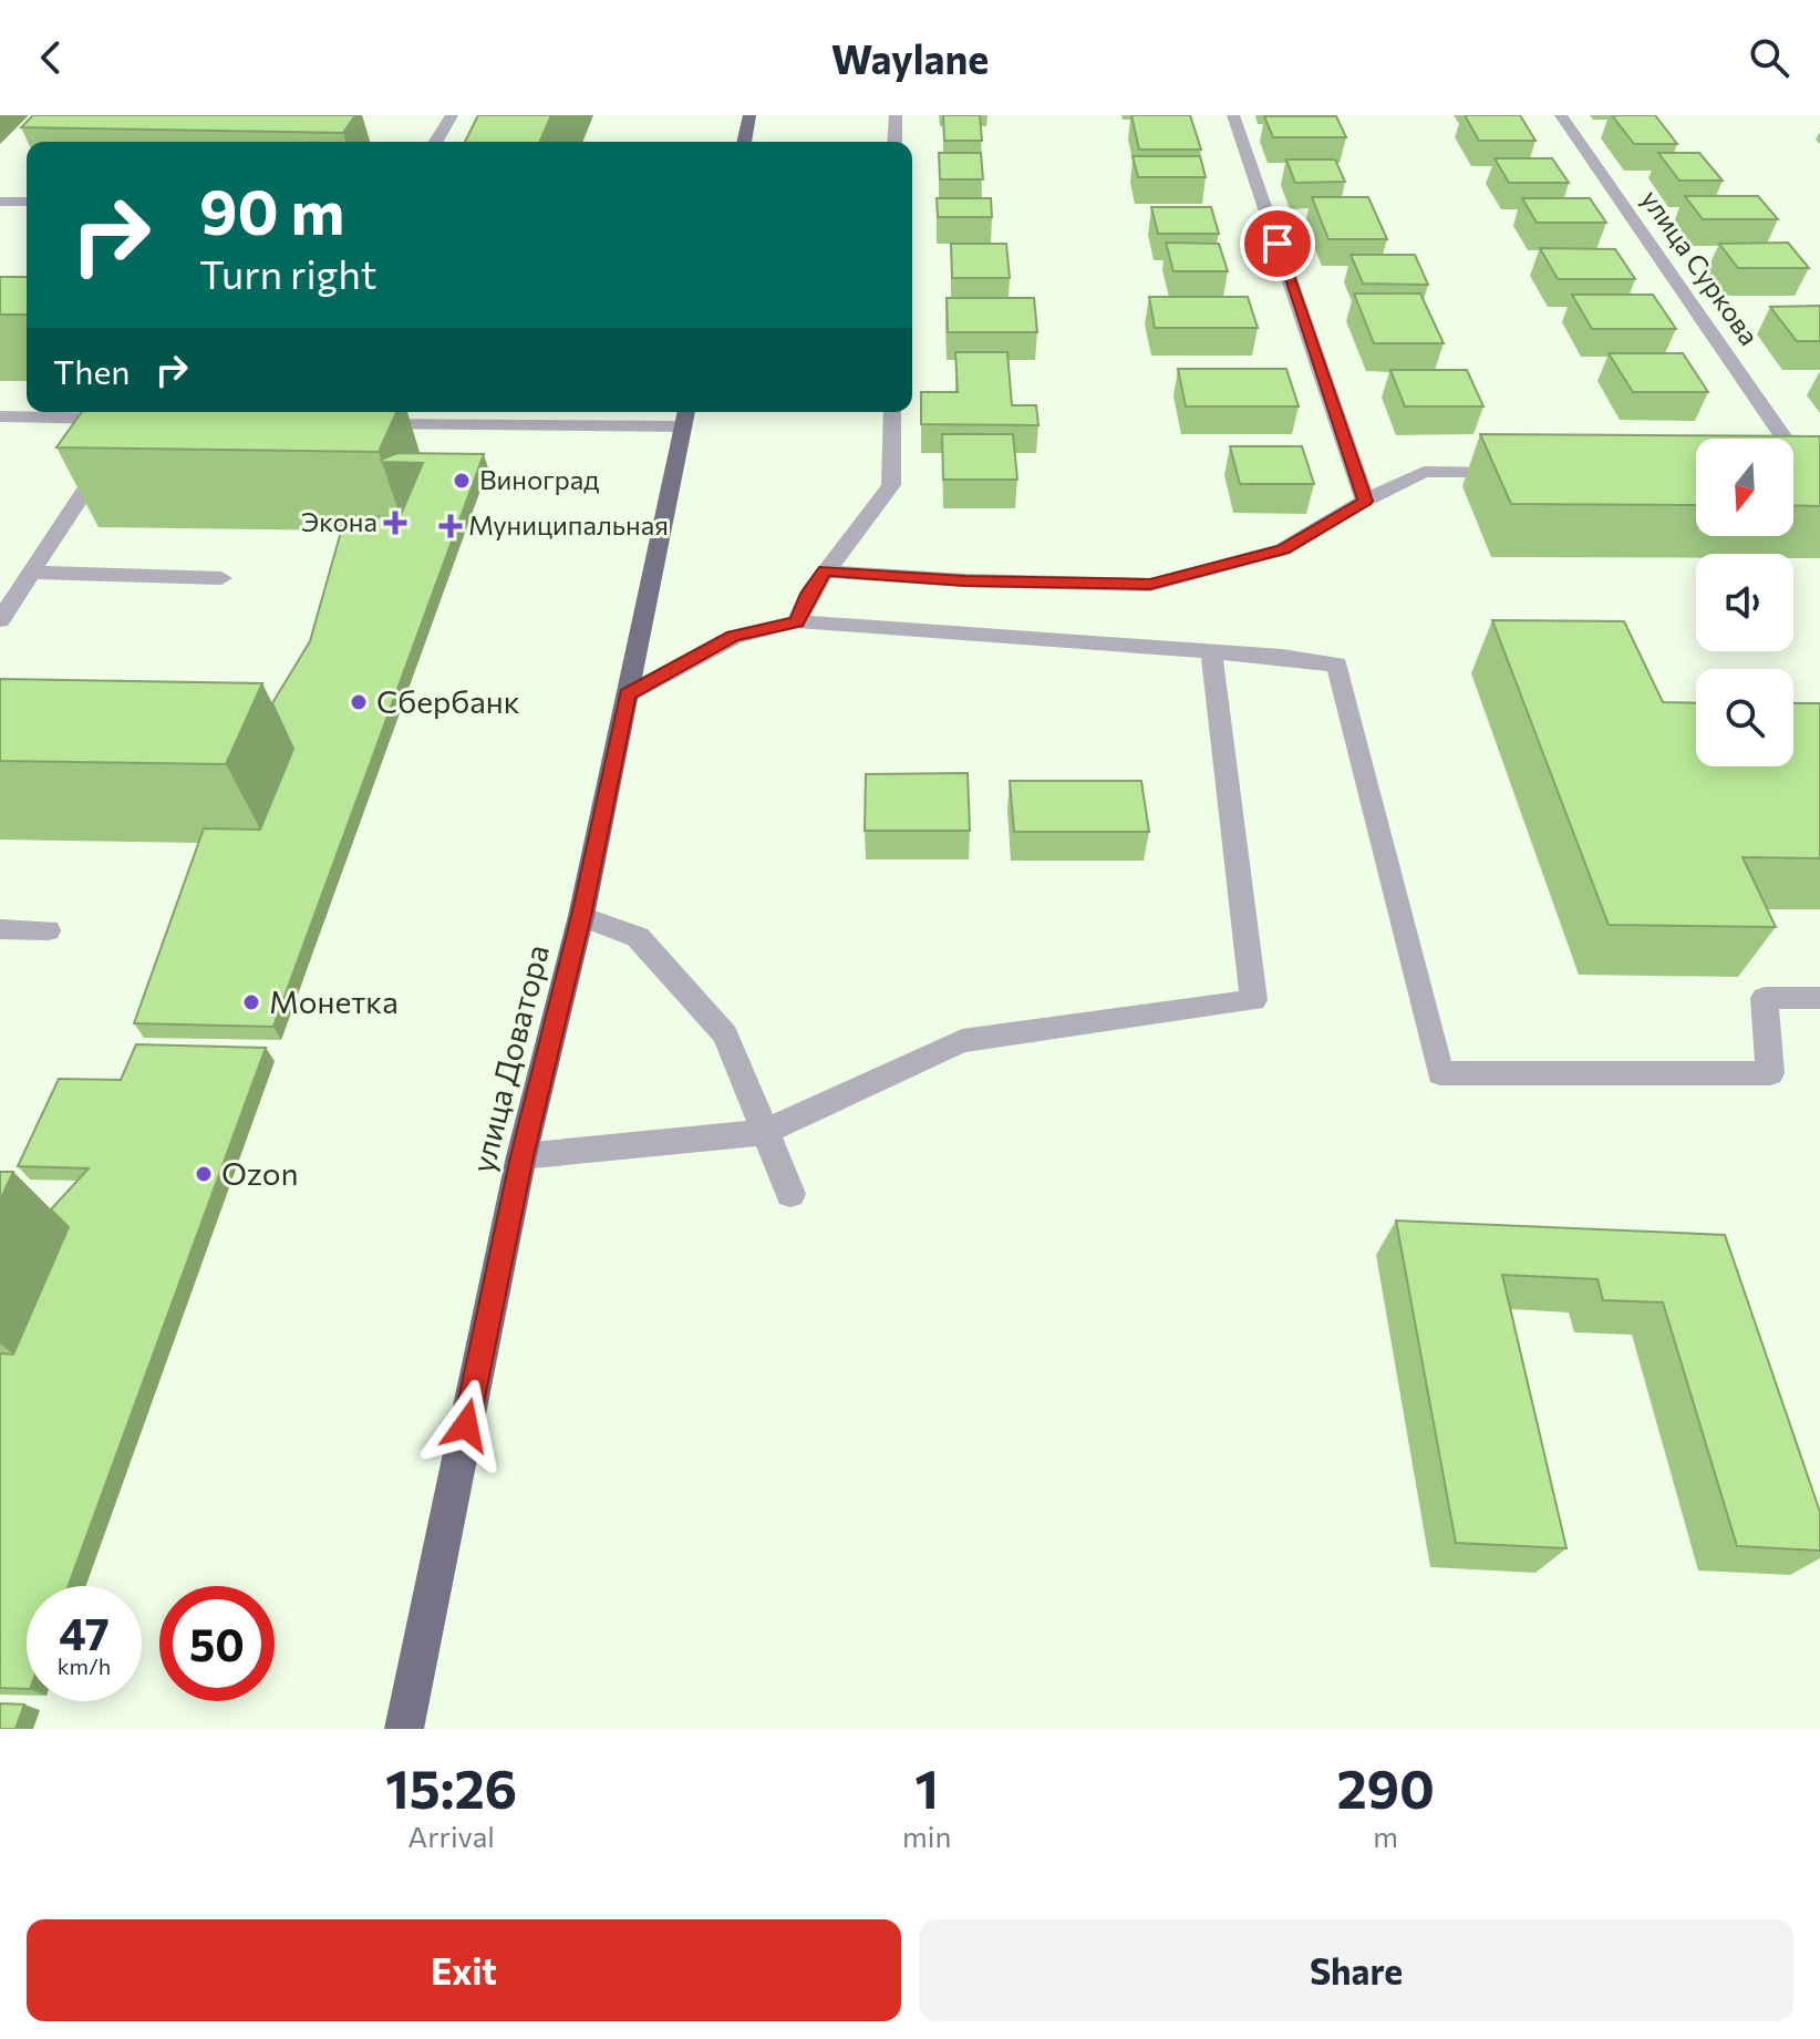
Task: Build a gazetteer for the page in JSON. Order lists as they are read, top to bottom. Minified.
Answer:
{"streets":{"main road":["улица Доватора"],"street":["улица Суркова"]},"places":{"other":["Виноград","Сбербанк","Монетка","Ozon"],"health":["Экона","Муниципальная"]},"north":"bottom","page":{"header":"Waylane","turn":["90 m","Turn right"],"then":"Then","speed":"47 km/h","limit":"50","eta":["15:26","Arrival","1","min","290","m"],"buttons":["Exit","Share"]}}
